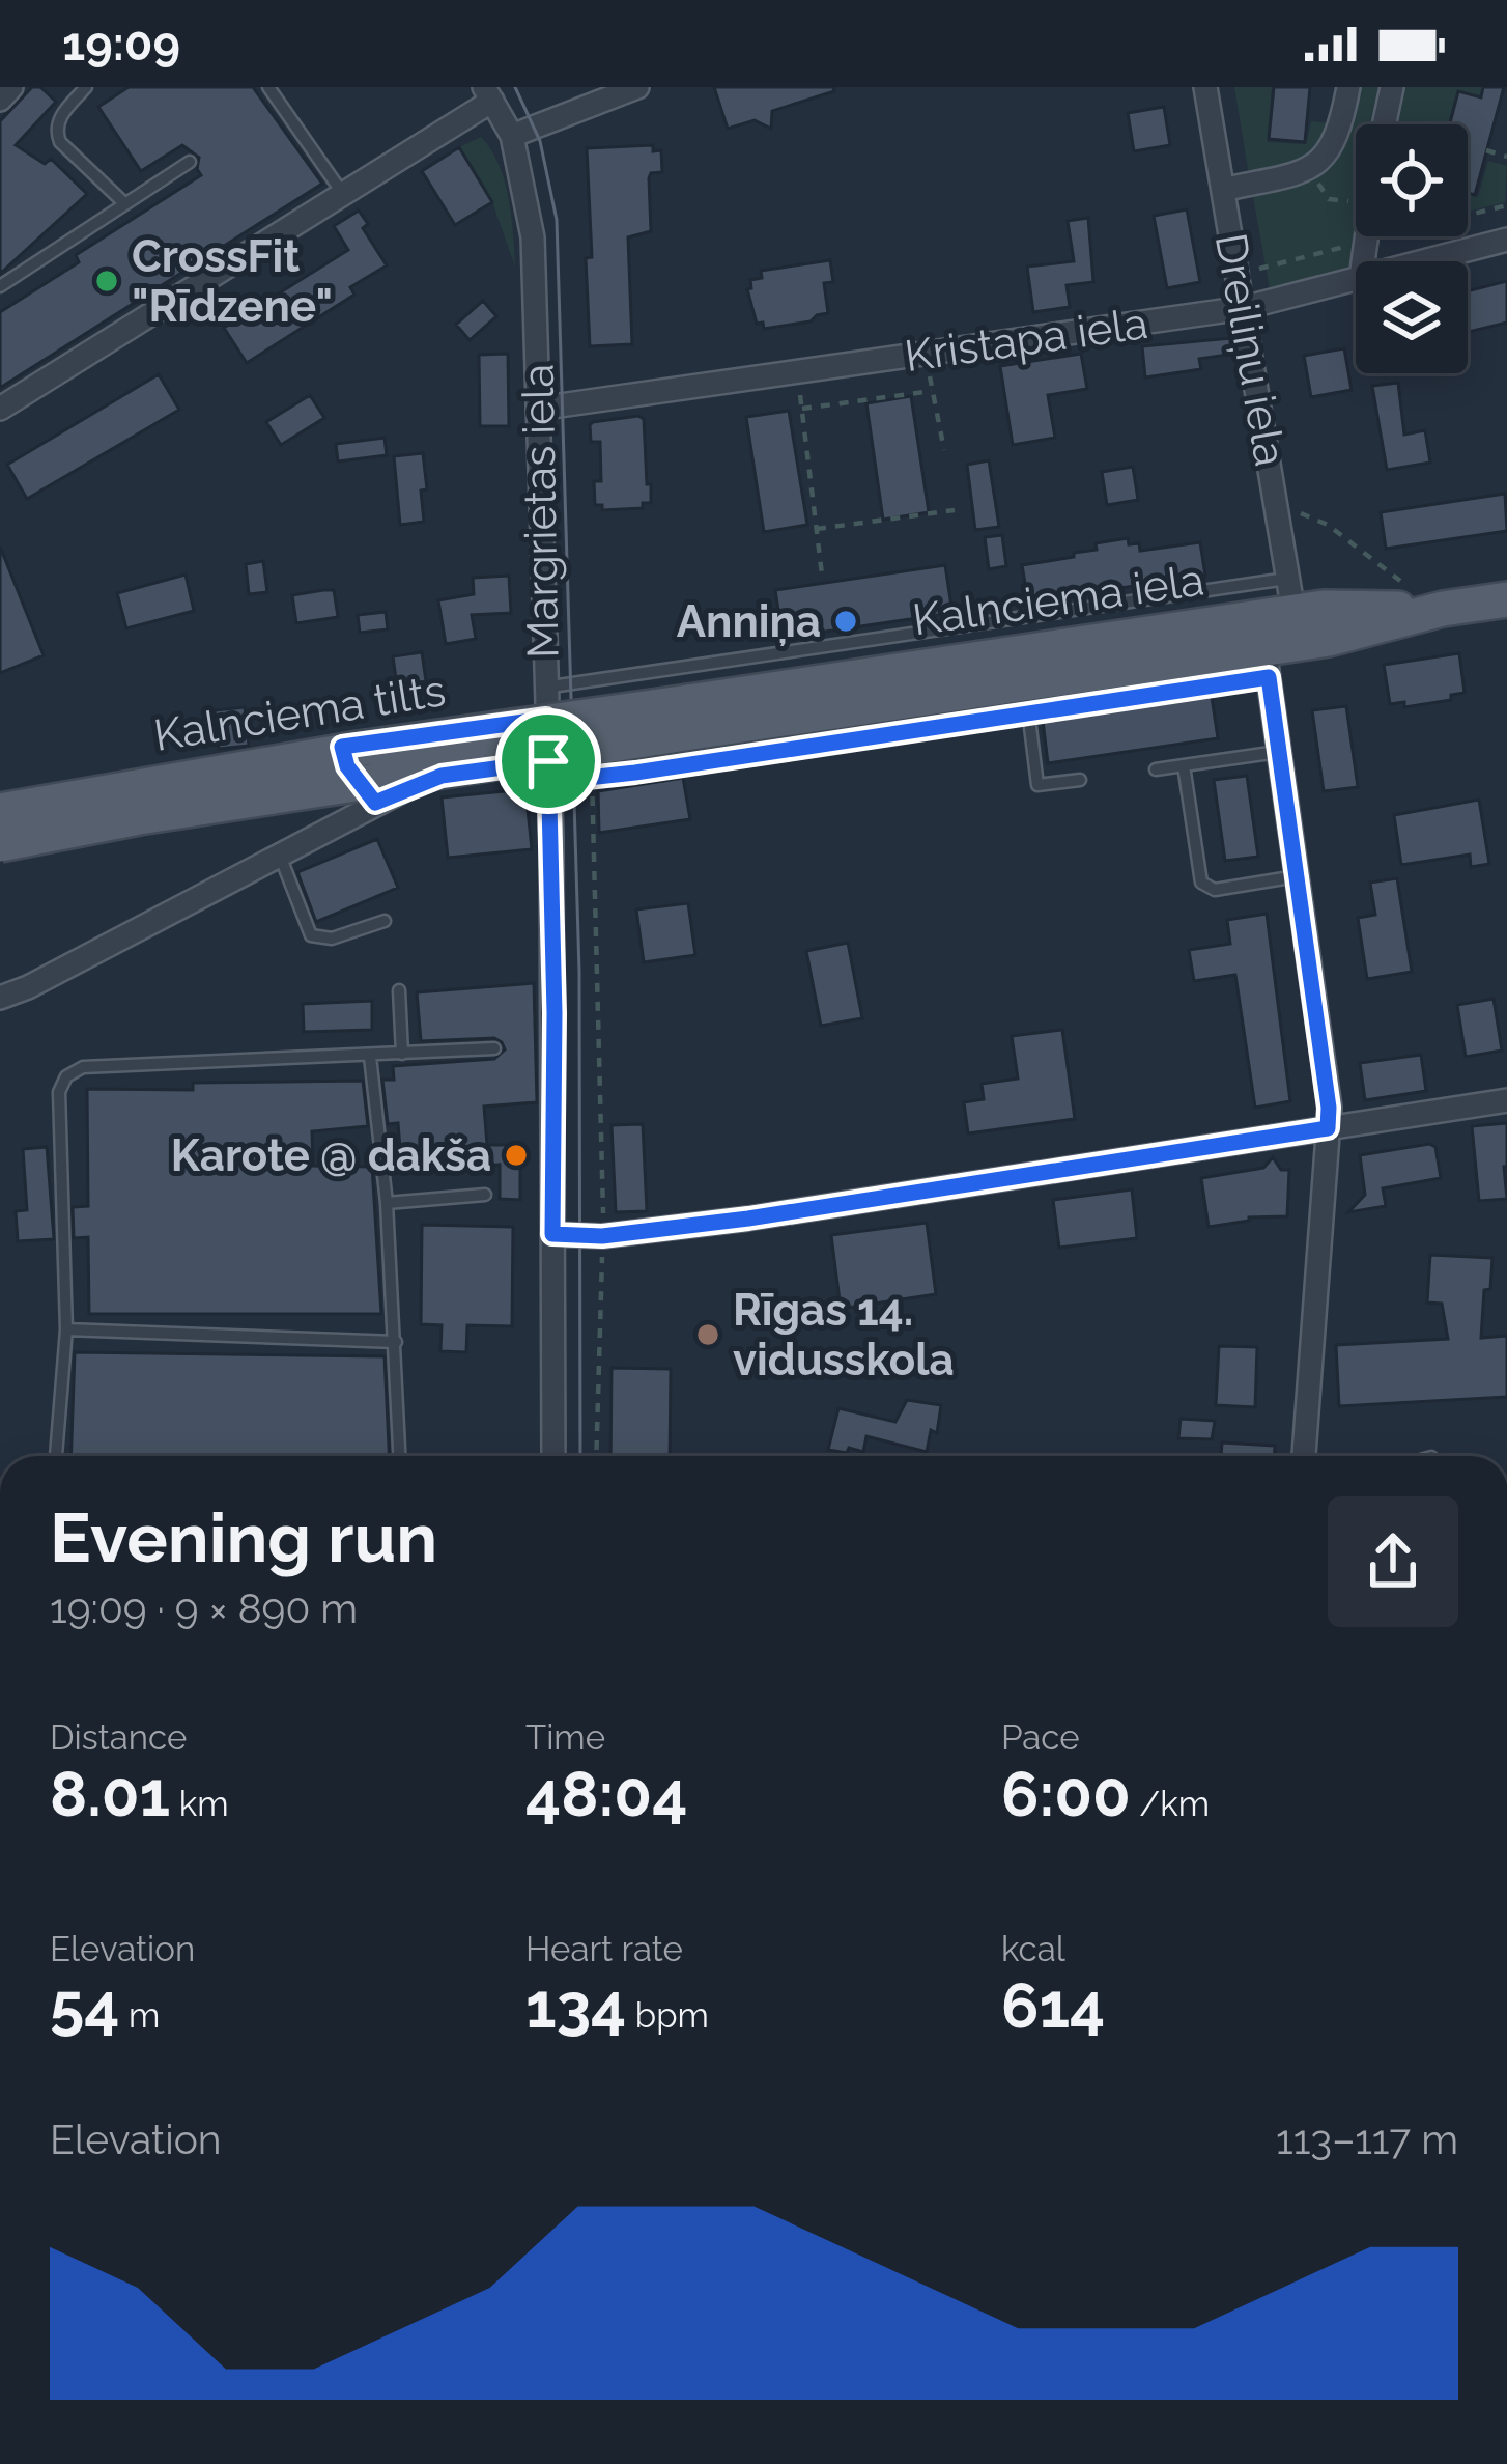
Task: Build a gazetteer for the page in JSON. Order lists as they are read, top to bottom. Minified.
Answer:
{"streets":{"main road":["Kalnciema iela","Kalnciema tilts"],"street":["Kristapa iela","Dreiliņu iela","Margrietas iela"]},"crossings":[["Kristapa iela","Dreiliņu iela"],["Kristapa iela","Margrietas iela"],["Dreiliņu iela","Kalnciema iela"],["Margrietas iela","Kalnciema iela"],["Kalnciema iela","Kalnciema tilts"]],"places":["CrossFit \"Rīdzene\"","Anniņa","Karote @ dakša","Rīgas 14. vidusskola"],"page":{"status":"19:09","heading":["Evening run","19:09 · 9 × 890 m"],"stats":[["Distance","8.01 km"],["Time","48:04"],["Pace","6:00 /km"],["Elevation","54 m"],["Heart rate","134 bpm"],["kcal","614"]],"chart":["Elevation","113–117 m"]}}
